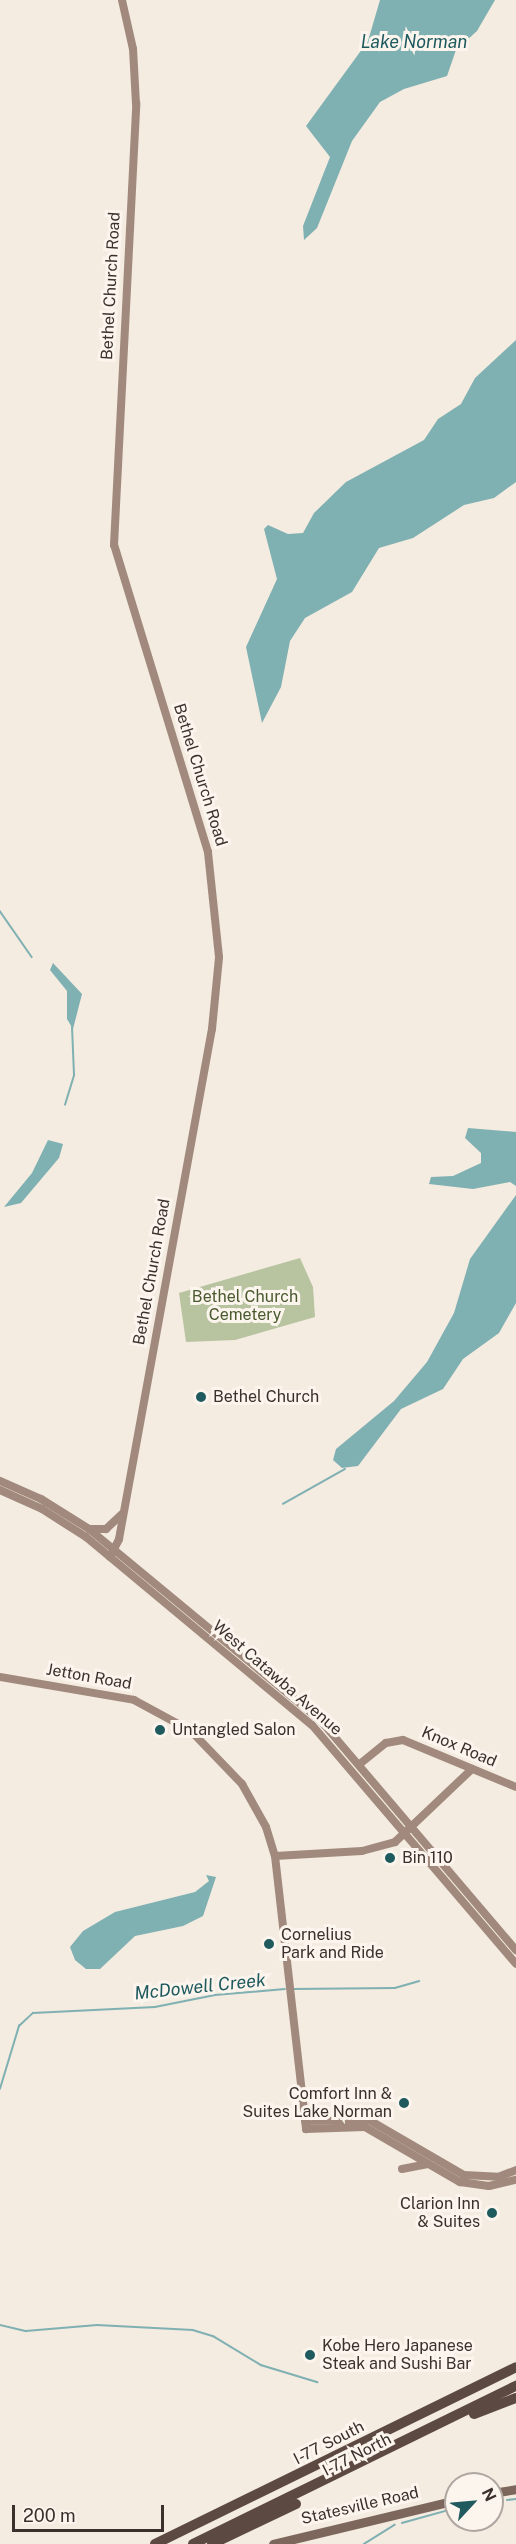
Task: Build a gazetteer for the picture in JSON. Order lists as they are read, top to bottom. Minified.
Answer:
{"streets":{"highway":["I-77 South","I-77 North"],"main road":["Statesville Road"],"street":["Bethel Church Road","Jetton Road","West Catawba Avenue","Knox Road"]},"crossings":[["Bethel Church Road","West Catawba Avenue"],["West Catawba Avenue","Knox Road"]],"water":["Lake Norman","McDowell Creek"],"parks":["Bethel Church Cemetery"],"places":["Bethel Church","Untangled Salon","Bin 110","Cornelius Park and Ride","Comfort Inn & Suites Lake Norman","Clarion Inn & Suites","Kobe Hero Japanese Steak and Sushi Bar"],"scale_bar":"200 m","north":"top right"}
